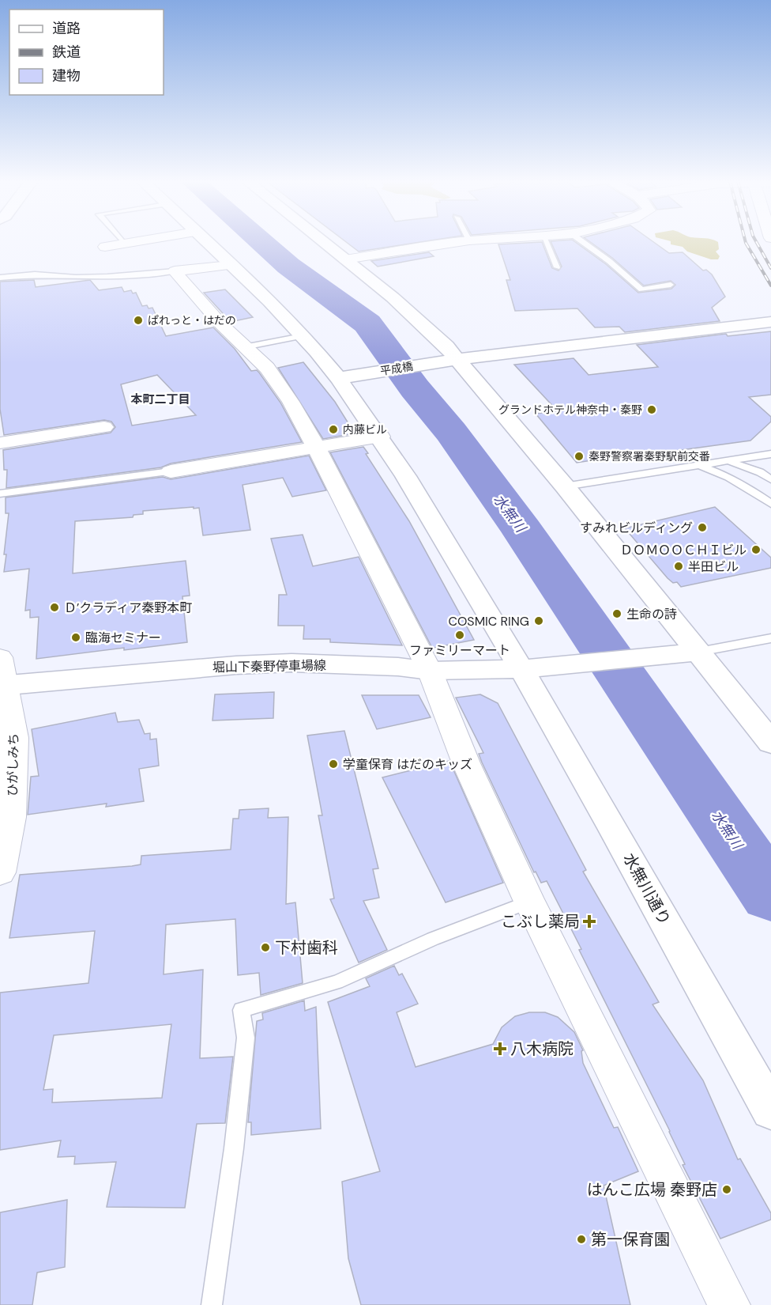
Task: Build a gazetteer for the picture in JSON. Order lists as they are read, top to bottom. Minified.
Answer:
{"streets":{"street":["平成橋","堀山下秦野停車場線","ひがしみち","水無川通り"]},"crossings":[["平成橋","水無川通り"],["堀山下秦野停車場線","ひがしみち"],["堀山下秦野停車場線","水無川通り"]],"districts":["本町二丁目"],"water":["水無川"],"places":{"other":["ぱれっと・はだの","グランドホテル神奈中・秦野","内藤ビル","秦野警察署秦野駅前交番","すみれビルディング","ＤＯＭＯＯＣＨＩビル","半田ビル","Ｄ’クラディア秦野本町","生命の詩","COSMIC RING","ファミリーマート","臨海セミナー","学童保育 はだのキッズ","下村歯科","はんこ広場 秦野店","第一保育園"],"health":["こぶし薬局","八木病院"]},"legend":["道路","鉄道","建物"]}
